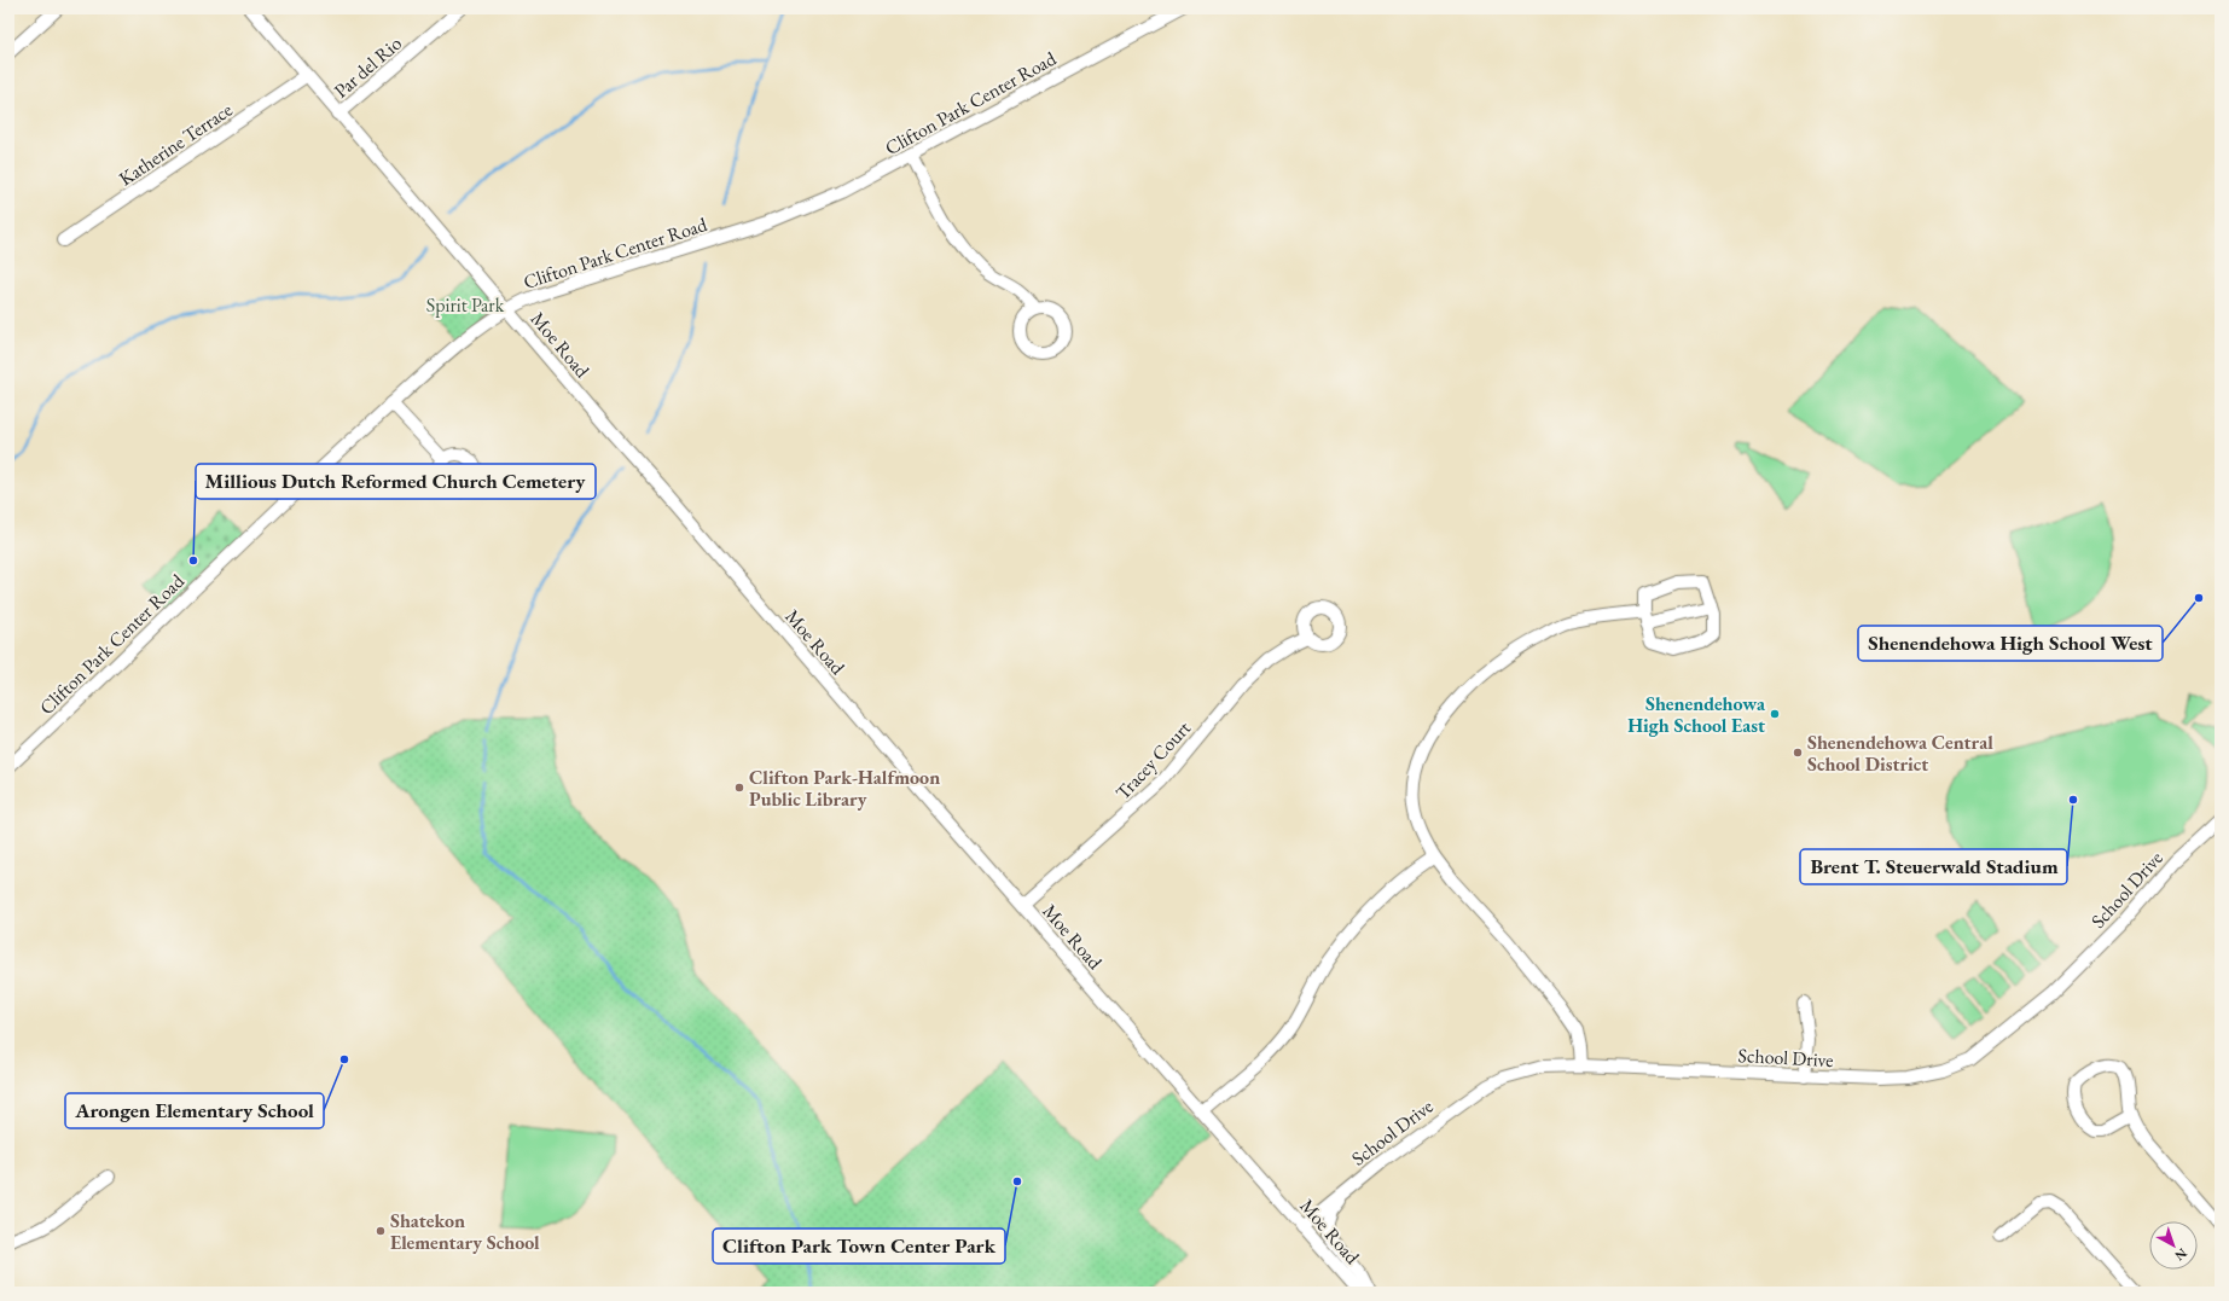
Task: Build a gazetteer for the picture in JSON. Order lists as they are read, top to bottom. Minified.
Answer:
{"streets":{"street":["Par del Rio","Clifton Park Center Road","Katherine Terrace","Moe Road","Tracey Court","School Drive"]},"crossings":[["Par del Rio","Moe Road"],["Clifton Park Center Road","Moe Road"],["Katherine Terrace","Moe Road"],["Moe Road","Tracey Court"],["Moe Road","School Drive"]],"parks":["Spirit Park"],"places":["Millious Dutch Reformed Church Cemetery","Shenendehowa High School West","Shenendehowa High School East","Shenendehowa Central School District","Clifton Park-Halfmoon Public Library","Brent T. Steuerwald Stadium","Arongen Elementary School","Clifton Park Town Center Park","Shatekon Elementary School"],"north":"bottom right"}
